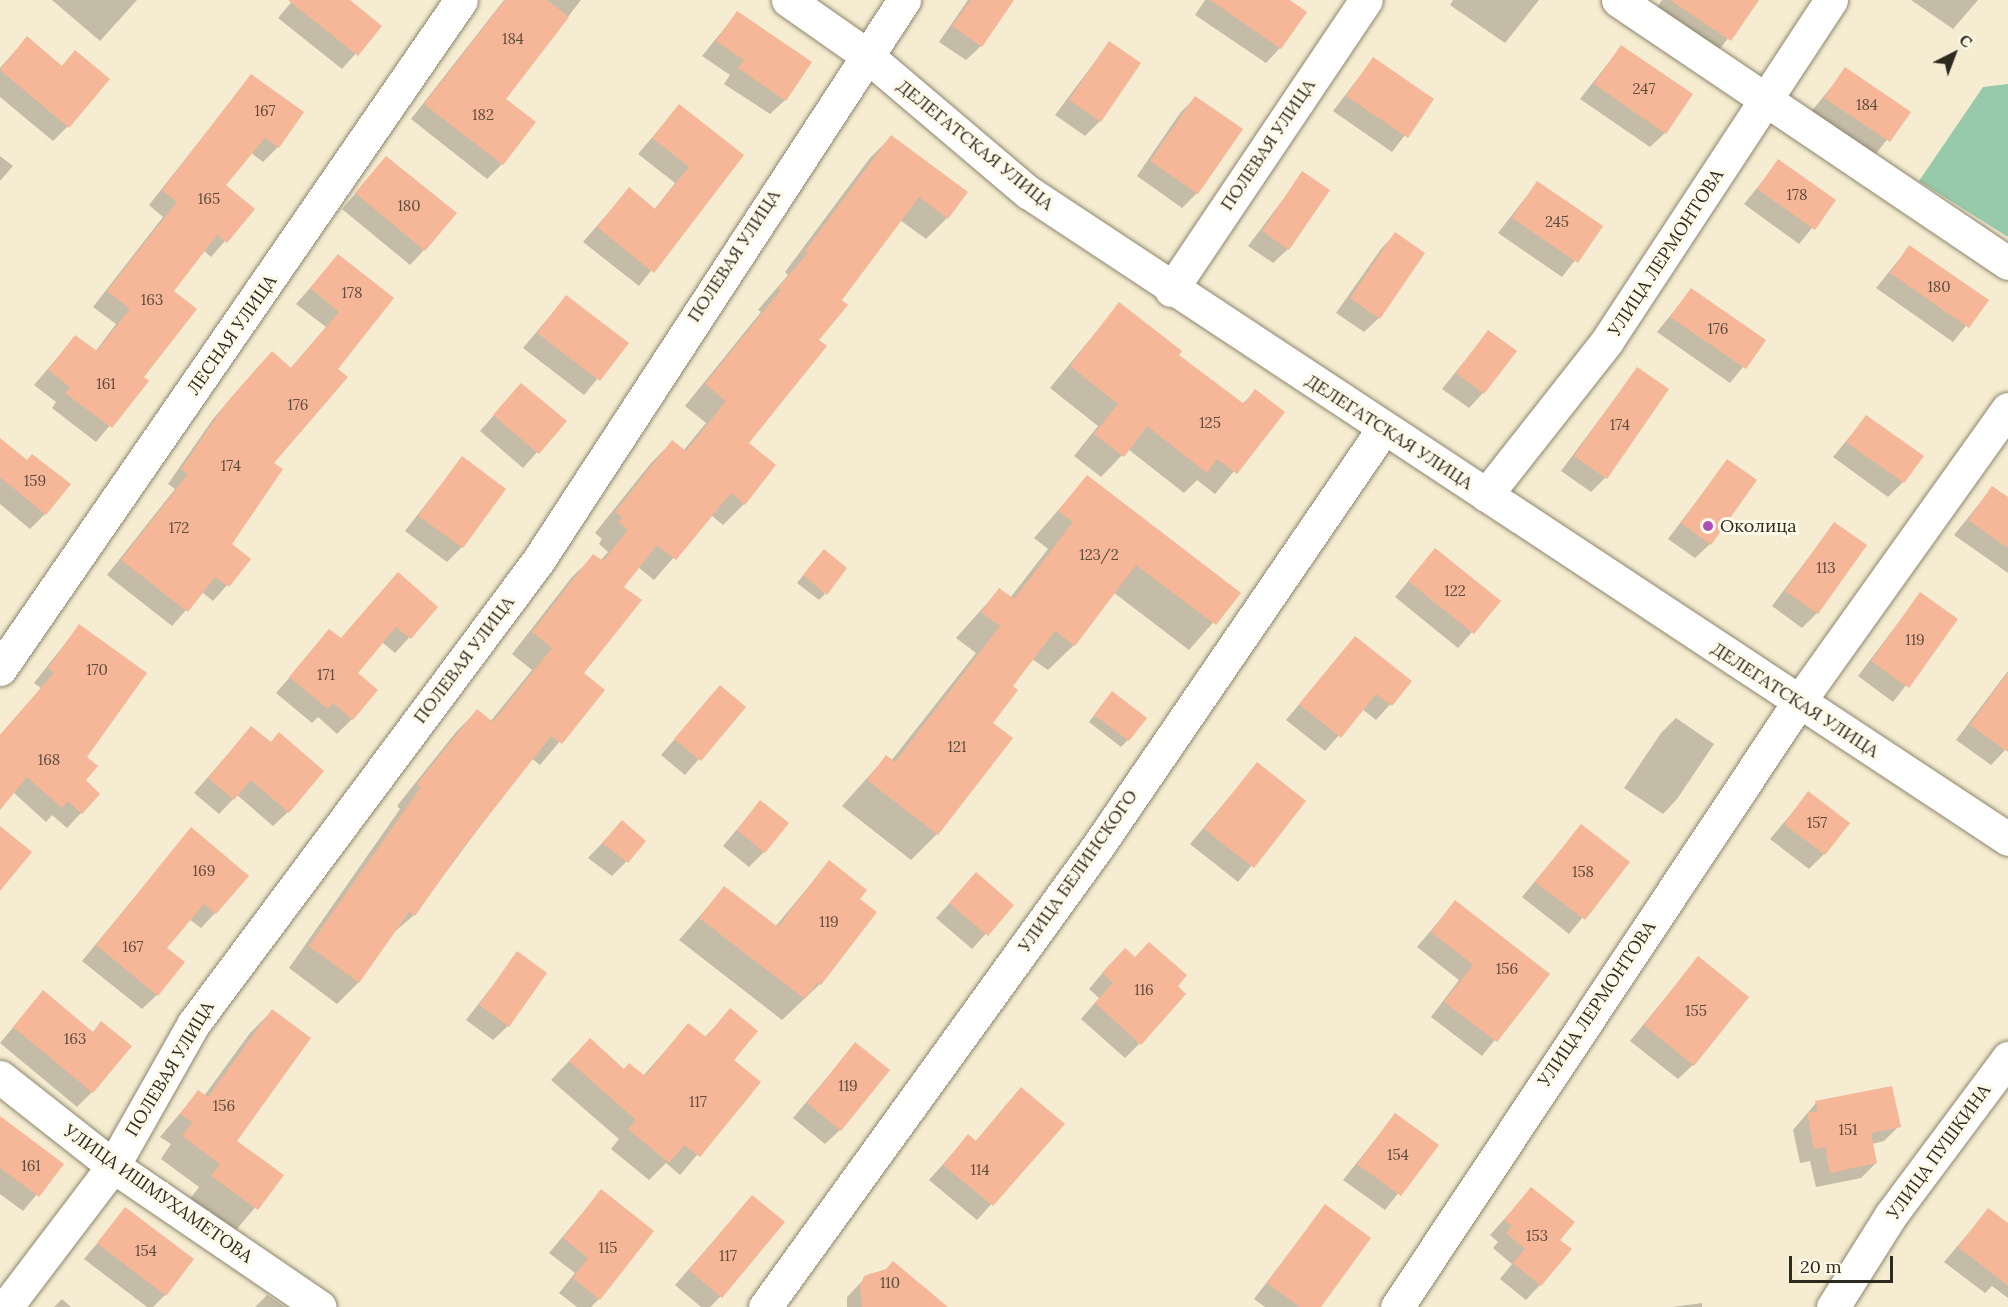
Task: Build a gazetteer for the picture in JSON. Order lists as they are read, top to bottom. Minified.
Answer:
{"streets":{"street":["ДЕЛЕГАТСКАЯ УЛИЦА","ПОЛЕВАЯ УЛИЦА","УЛИЦА ЛЕРМОНТОВА","ЛЕСНАЯ УЛИЦА","УЛИЦА БЕЛИНСКОГО","УЛИЦА ПУШКИНА","УЛИЦА ИШМУХАМЕТОВА"]},"crossings":[["ДЕЛЕГАТСКАЯ УЛИЦА","ПОЛЕВАЯ УЛИЦА"],["ДЕЛЕГАТСКАЯ УЛИЦА","УЛИЦА ЛЕРМОНТОВА"],["ДЕЛЕГАТСКАЯ УЛИЦА","УЛИЦА БЕЛИНСКОГО"],["ПОЛЕВАЯ УЛИЦА","УЛИЦА ИШМУХАМЕТОВА"]],"places":["Околица"],"house_numbers":["184","247","184","167","182","178","165","180","245","180","178","163","176","161","176","125","174","174","159","172","123/2","113","122","119","170","171","121","168","157","169","158","119","167","156","116","155","163","119","117","156","151","154","161","114","153","115","154","117","110"],"scale_bar":"20 m","north":"top right"}
